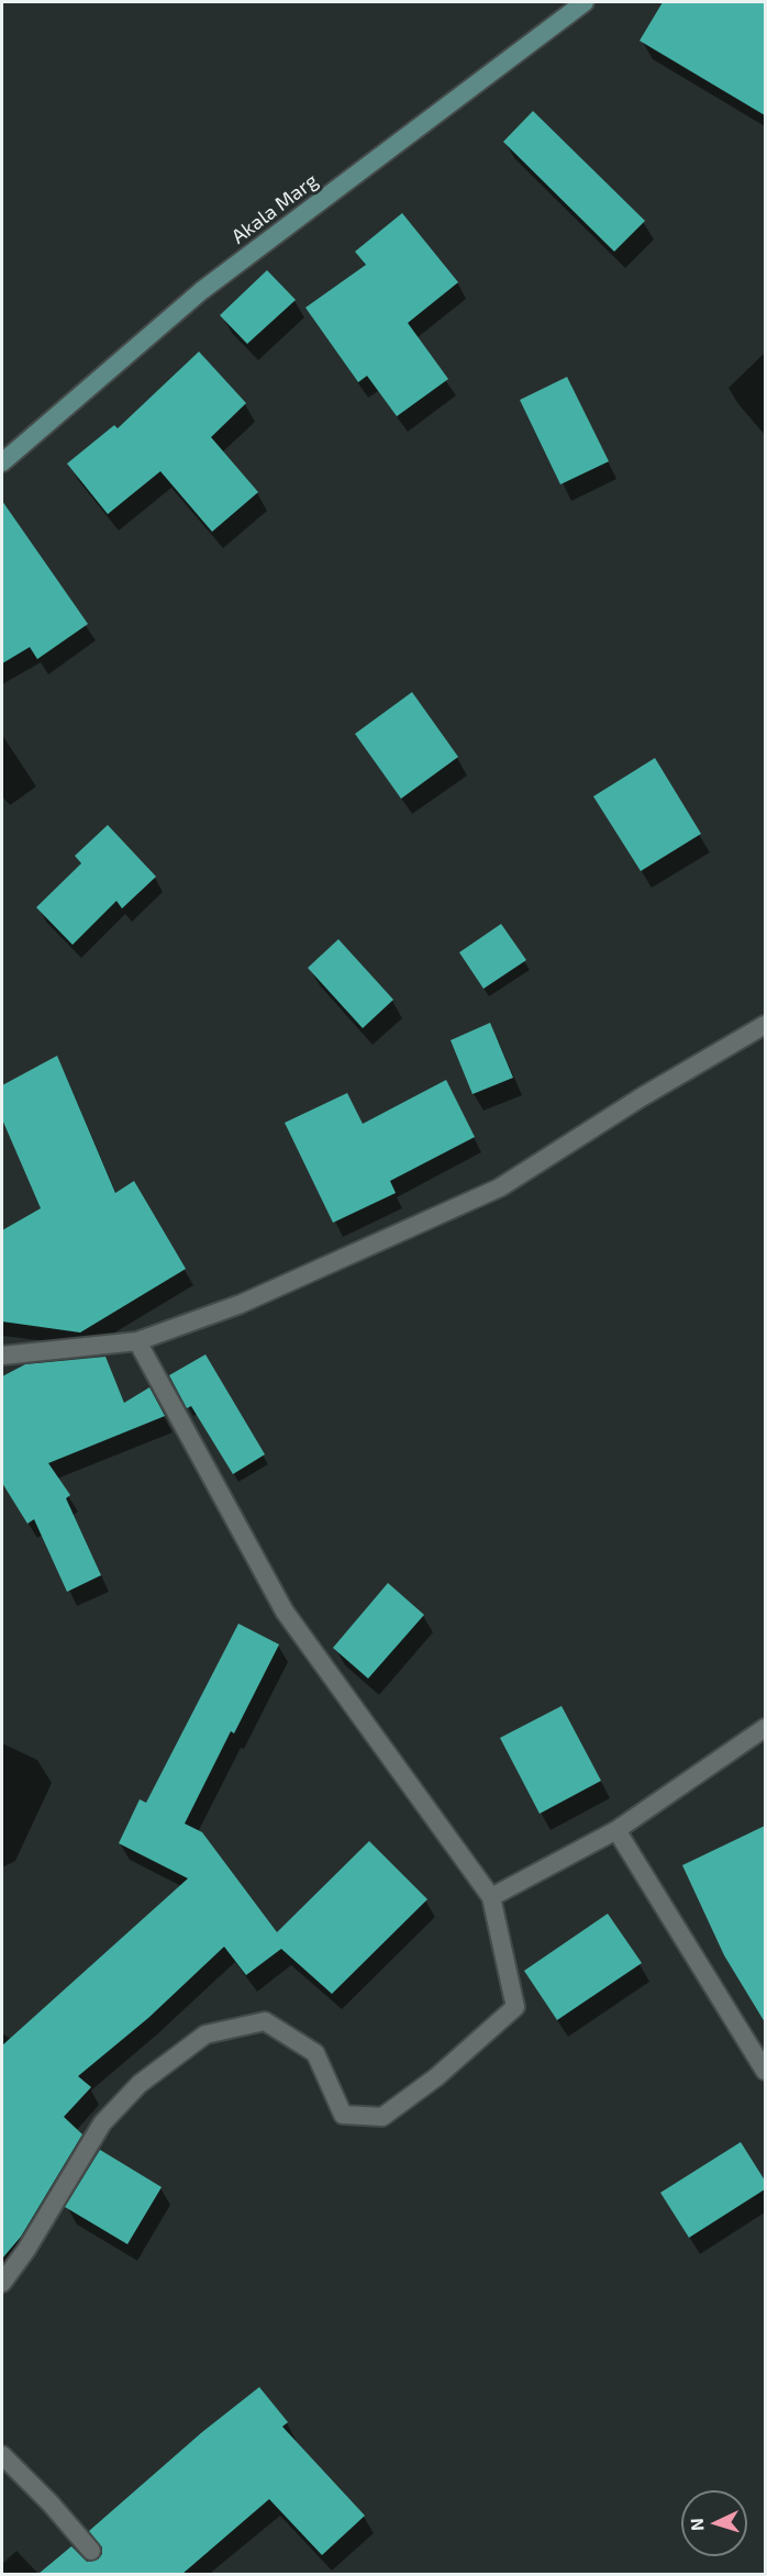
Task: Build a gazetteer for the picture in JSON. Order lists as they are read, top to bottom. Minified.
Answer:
{"streets":{"main road":["Akala Marg"]},"north":"left"}
